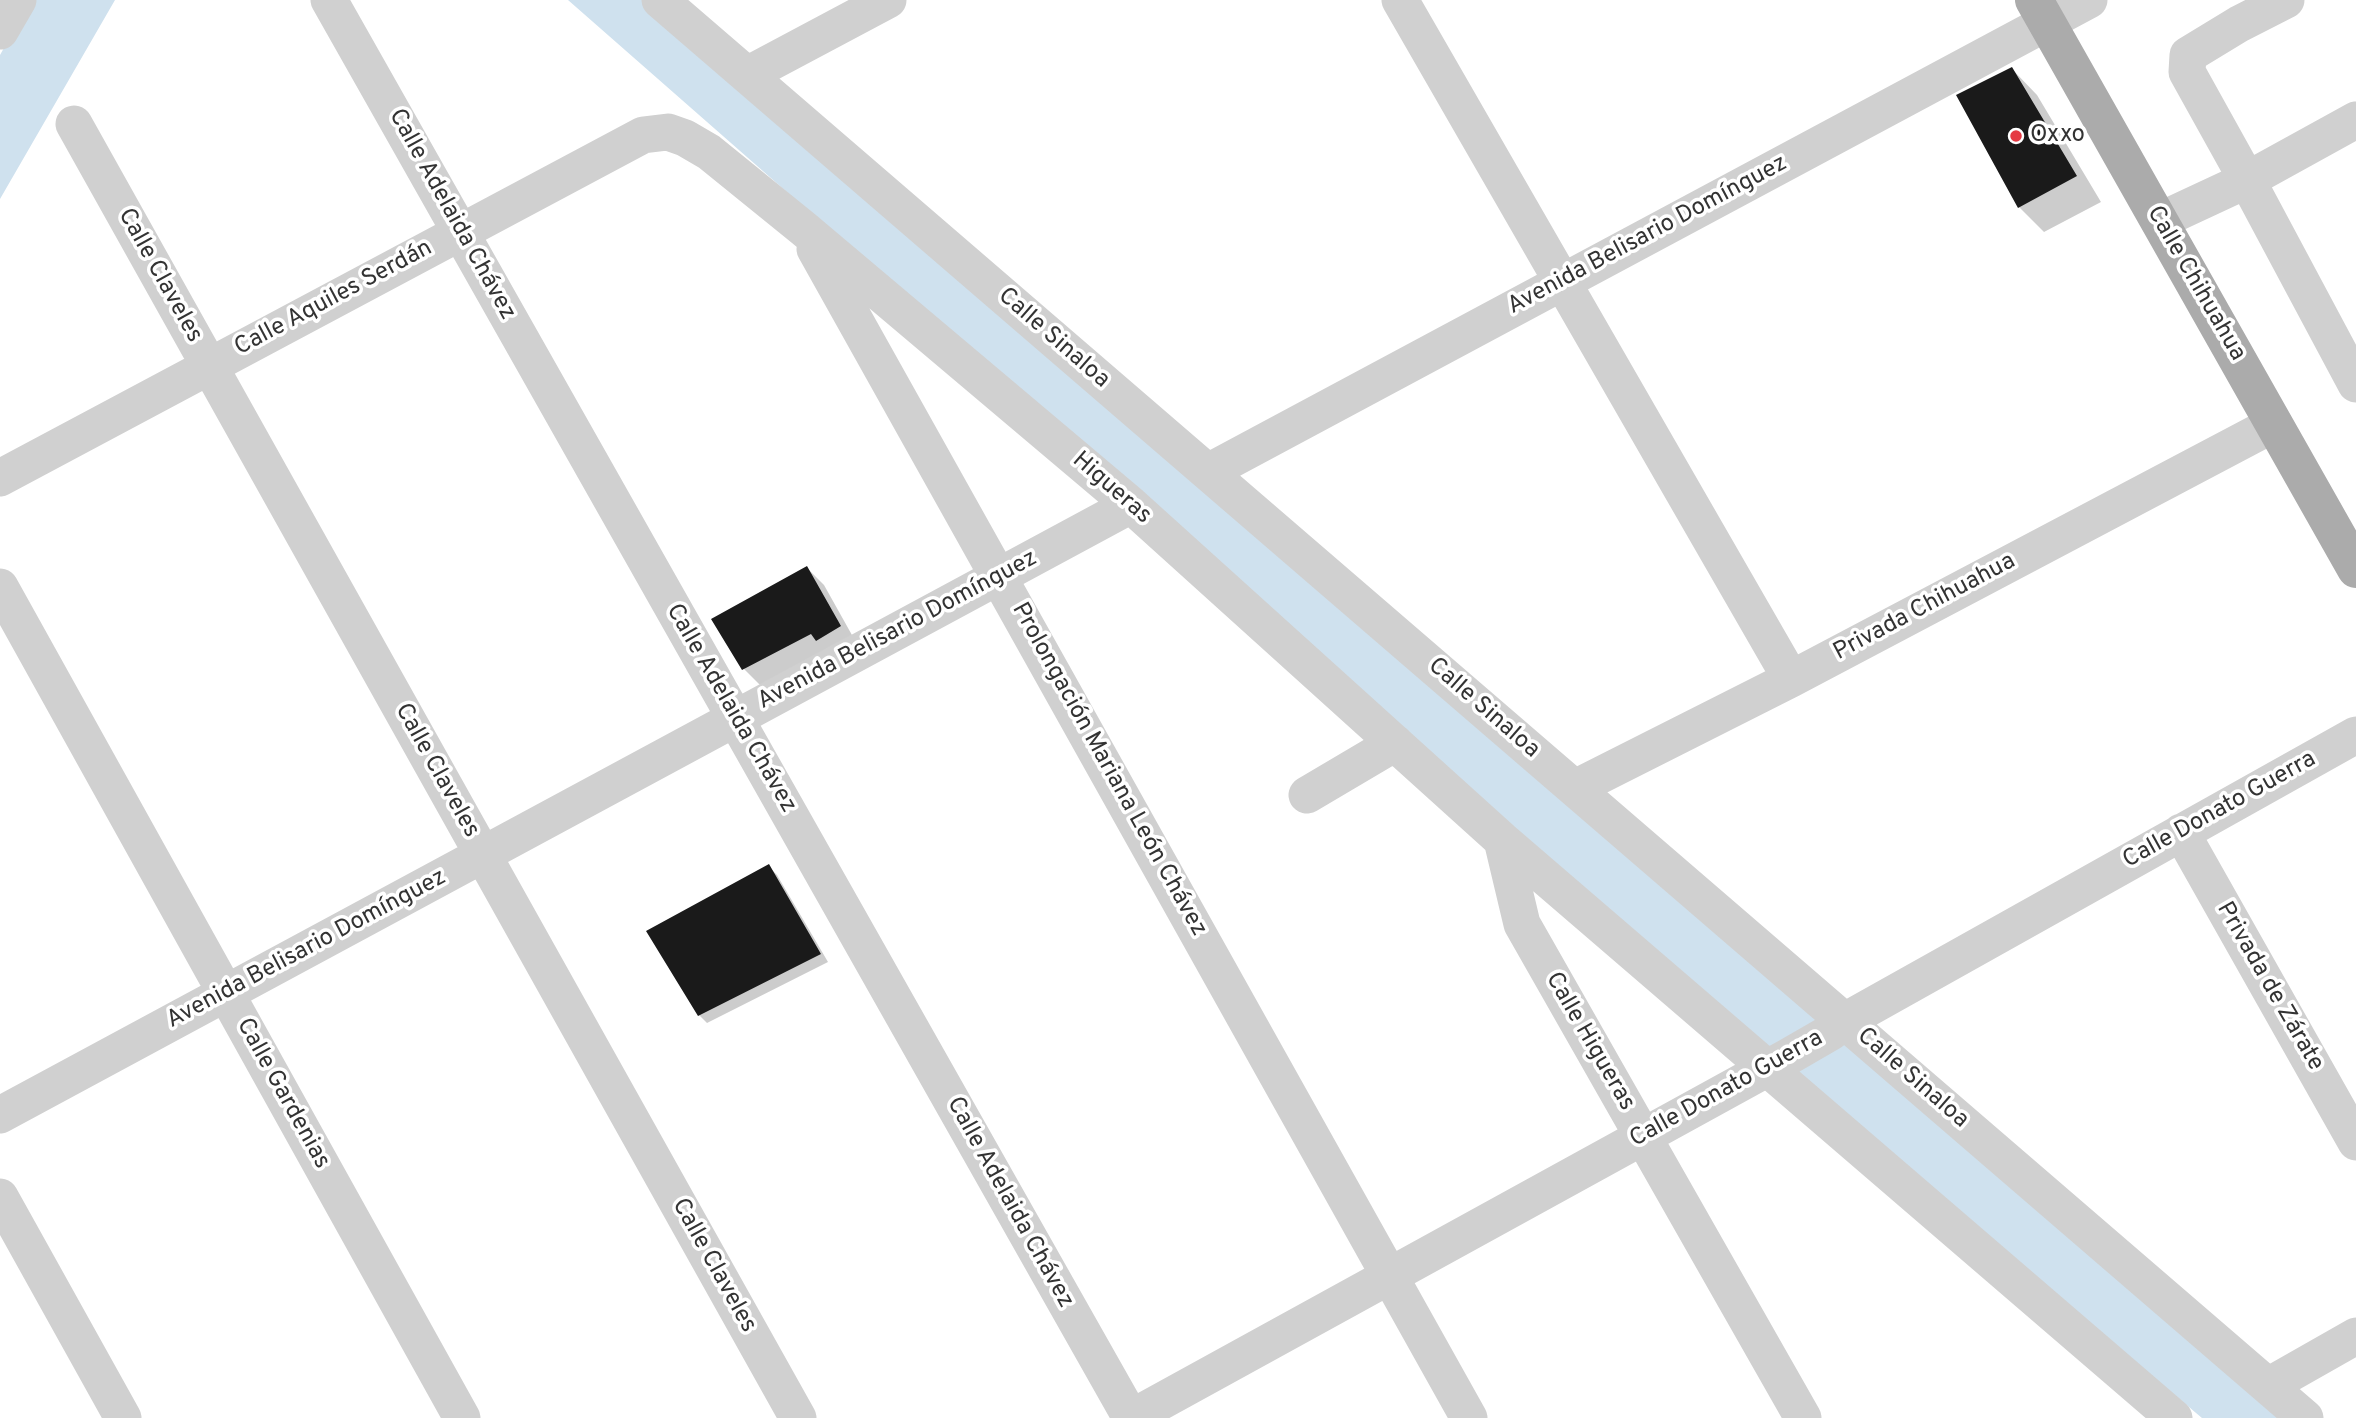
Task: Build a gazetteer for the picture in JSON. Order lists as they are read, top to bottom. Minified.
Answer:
{"streets":{"main road":["Calle Chihuahua"],"street":["Calle Adelaida Chávez","Avenida Belisario Domínguez","Calle Claveles","Calle Aquiles Serdán","Calle Sinaloa","Higueras","Privada Chihuahua","Prolongación Mariana León Chávez","Calle Donato Guerra","Privada de Zárate","Calle Higueras","Calle Gardenias"]},"crossings":[["Calle Adelaida Chávez","Avenida Belisario Domínguez"],["Calle Adelaida Chávez","Calle Aquiles Serdán"],["Calle Adelaida Chávez","Calle Donato Guerra"],["Avenida Belisario Domínguez","Calle Claveles"],["Avenida Belisario Domínguez","Calle Chihuahua"],["Avenida Belisario Domínguez","Calle Sinaloa"],["Avenida Belisario Domínguez","Higueras"],["Avenida Belisario Domínguez","Prolongación Mariana León Chávez"],["Avenida Belisario Domínguez","Calle Gardenias"],["Calle Claveles","Calle Aquiles Serdán"],["Calle Chihuahua","Privada Chihuahua"],["Calle Aquiles Serdán","Higueras"],["Calle Sinaloa","Privada Chihuahua"],["Calle Sinaloa","Calle Donato Guerra"],["Higueras","Prolongación Mariana León Chávez"],["Higueras","Calle Donato Guerra"],["Higueras","Calle Higueras"],["Prolongación Mariana León Chávez","Calle Donato Guerra"],["Calle Donato Guerra","Privada de Zárate"],["Calle Donato Guerra","Calle Higueras"]],"places":["Oxxo"]}
